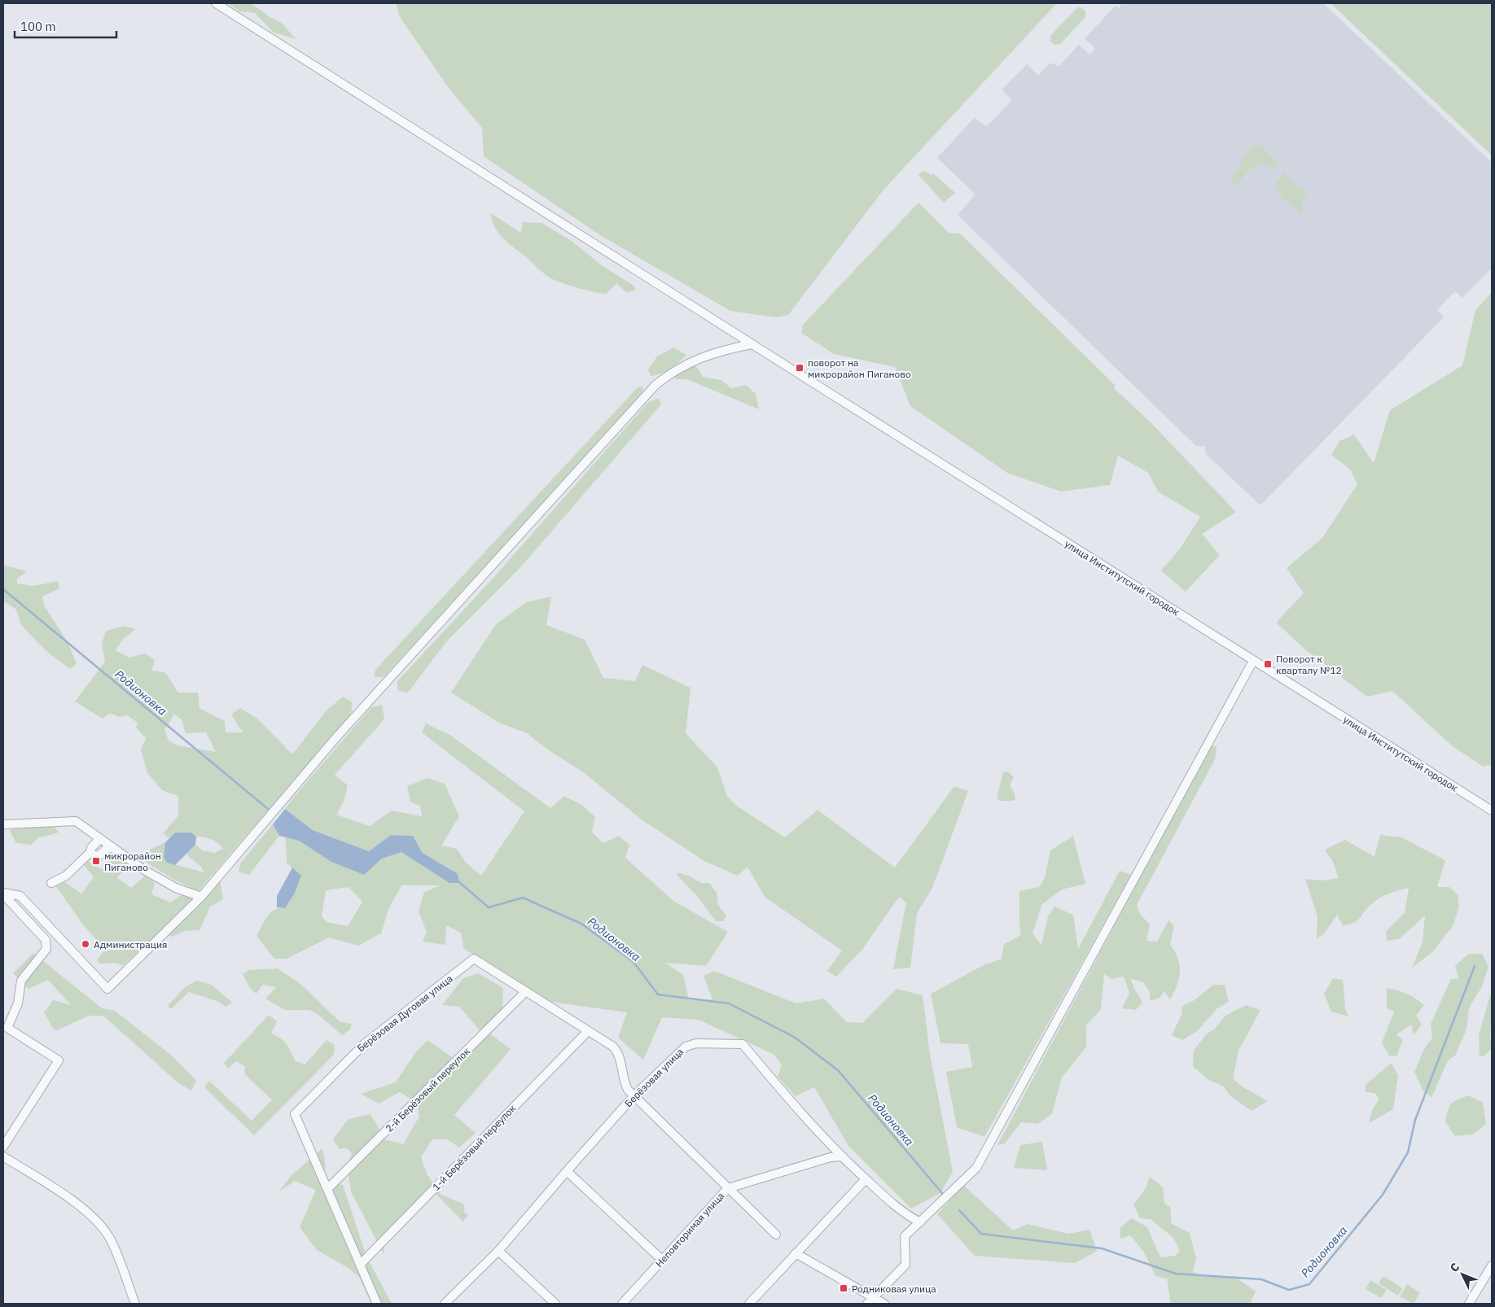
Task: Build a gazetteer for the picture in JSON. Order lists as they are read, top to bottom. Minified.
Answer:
{"streets":{"street":["улица Институтский городок","Берёзовая Дуговая улица","Берёзовая улица","2-й Берёзовый переулок","1-й Берёзовый переулок","Неповторимая улица"]},"crossings":[["Берёзовая Дуговая улица","Берёзовая улица"],["Берёзовая Дуговая улица","2-й Берёзовый переулок"],["Берёзовая Дуговая улица","1-й Берёзовый переулок"],["Берёзовая Дуговая улица","Неповторимая улица"],["Берёзовая улица","Неповторимая улица"]],"water":["Родионовка"],"places":{"transit":["поворот на микрорайон Пиганово","Поворот к кварталу №12","микрорайон Пиганово","Родниковая улица"],"other":["Администрация"]},"scale_bar":"100 m","north":"top left"}
